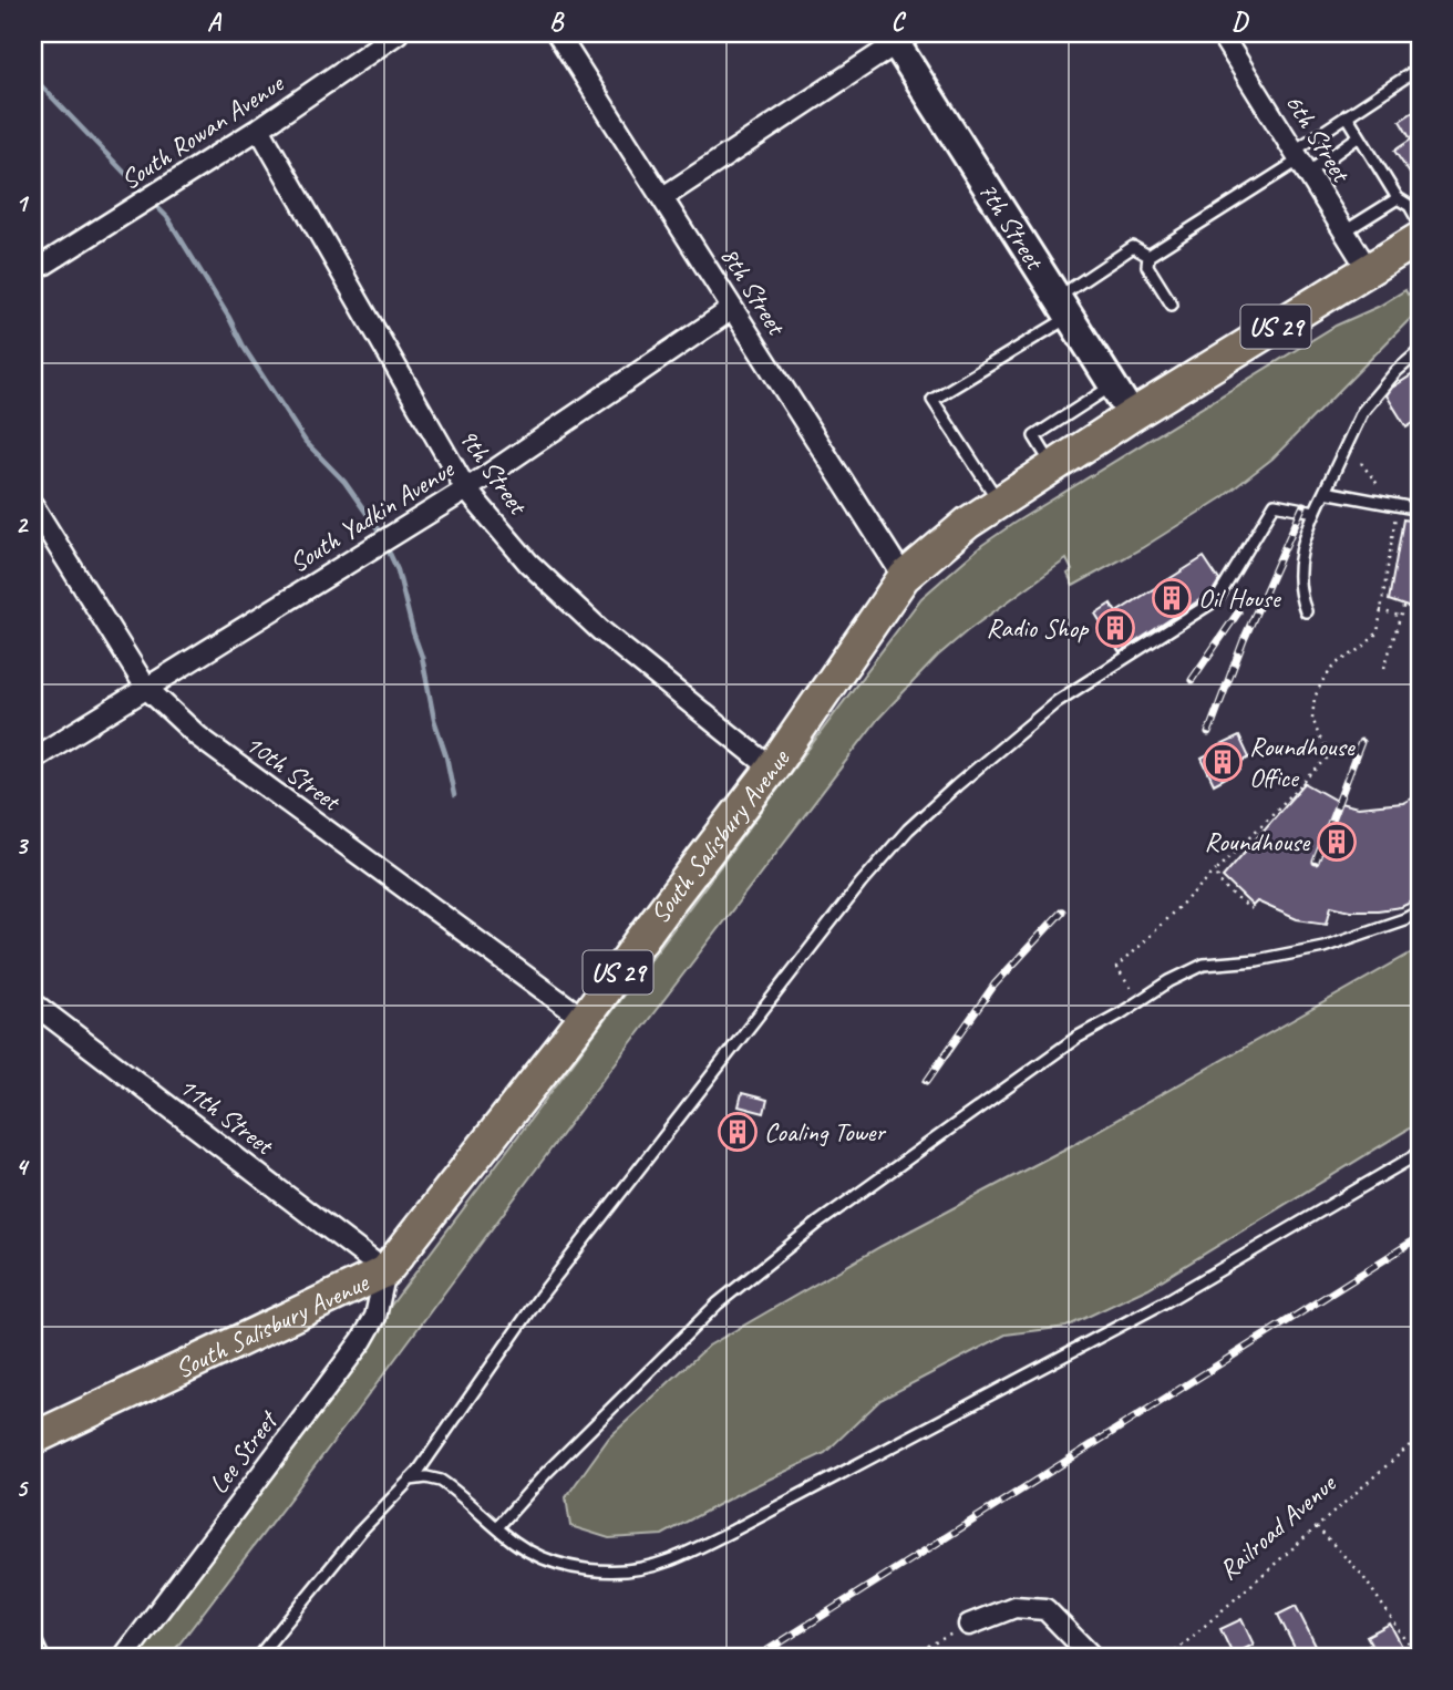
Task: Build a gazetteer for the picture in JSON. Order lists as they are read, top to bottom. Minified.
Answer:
{"streets":{"main road":["US 29","South Salisbury Avenue"],"street":["South Rowan Avenue","6th Street","7th Street","8th Street","9th Street","South Yadkin Avenue","10th Street","11th Street","Lee Street"],"path":["Railroad Avenue"]},"crossings":[["South Rowan Avenue","9th Street"],["6th Street","South Salisbury Avenue"],["7th Street","South Salisbury Avenue"],["8th Street","South Yadkin Avenue"],["8th Street","South Salisbury Avenue"],["9th Street","South Yadkin Avenue"],["9th Street","South Salisbury Avenue"],["South Yadkin Avenue","10th Street"],["10th Street","South Salisbury Avenue"],["South Salisbury Avenue","11th Street"],["South Salisbury Avenue","Lee Street"],["11th Street","Lee Street"]],"places":{"building":["Oil House","Radio Shop","Roundhouse Office","Roundhouse","Coaling Tower"]},"grid":{"columns":["A","B","C","D"],"rows":["1","2","3","4","5"]}}
